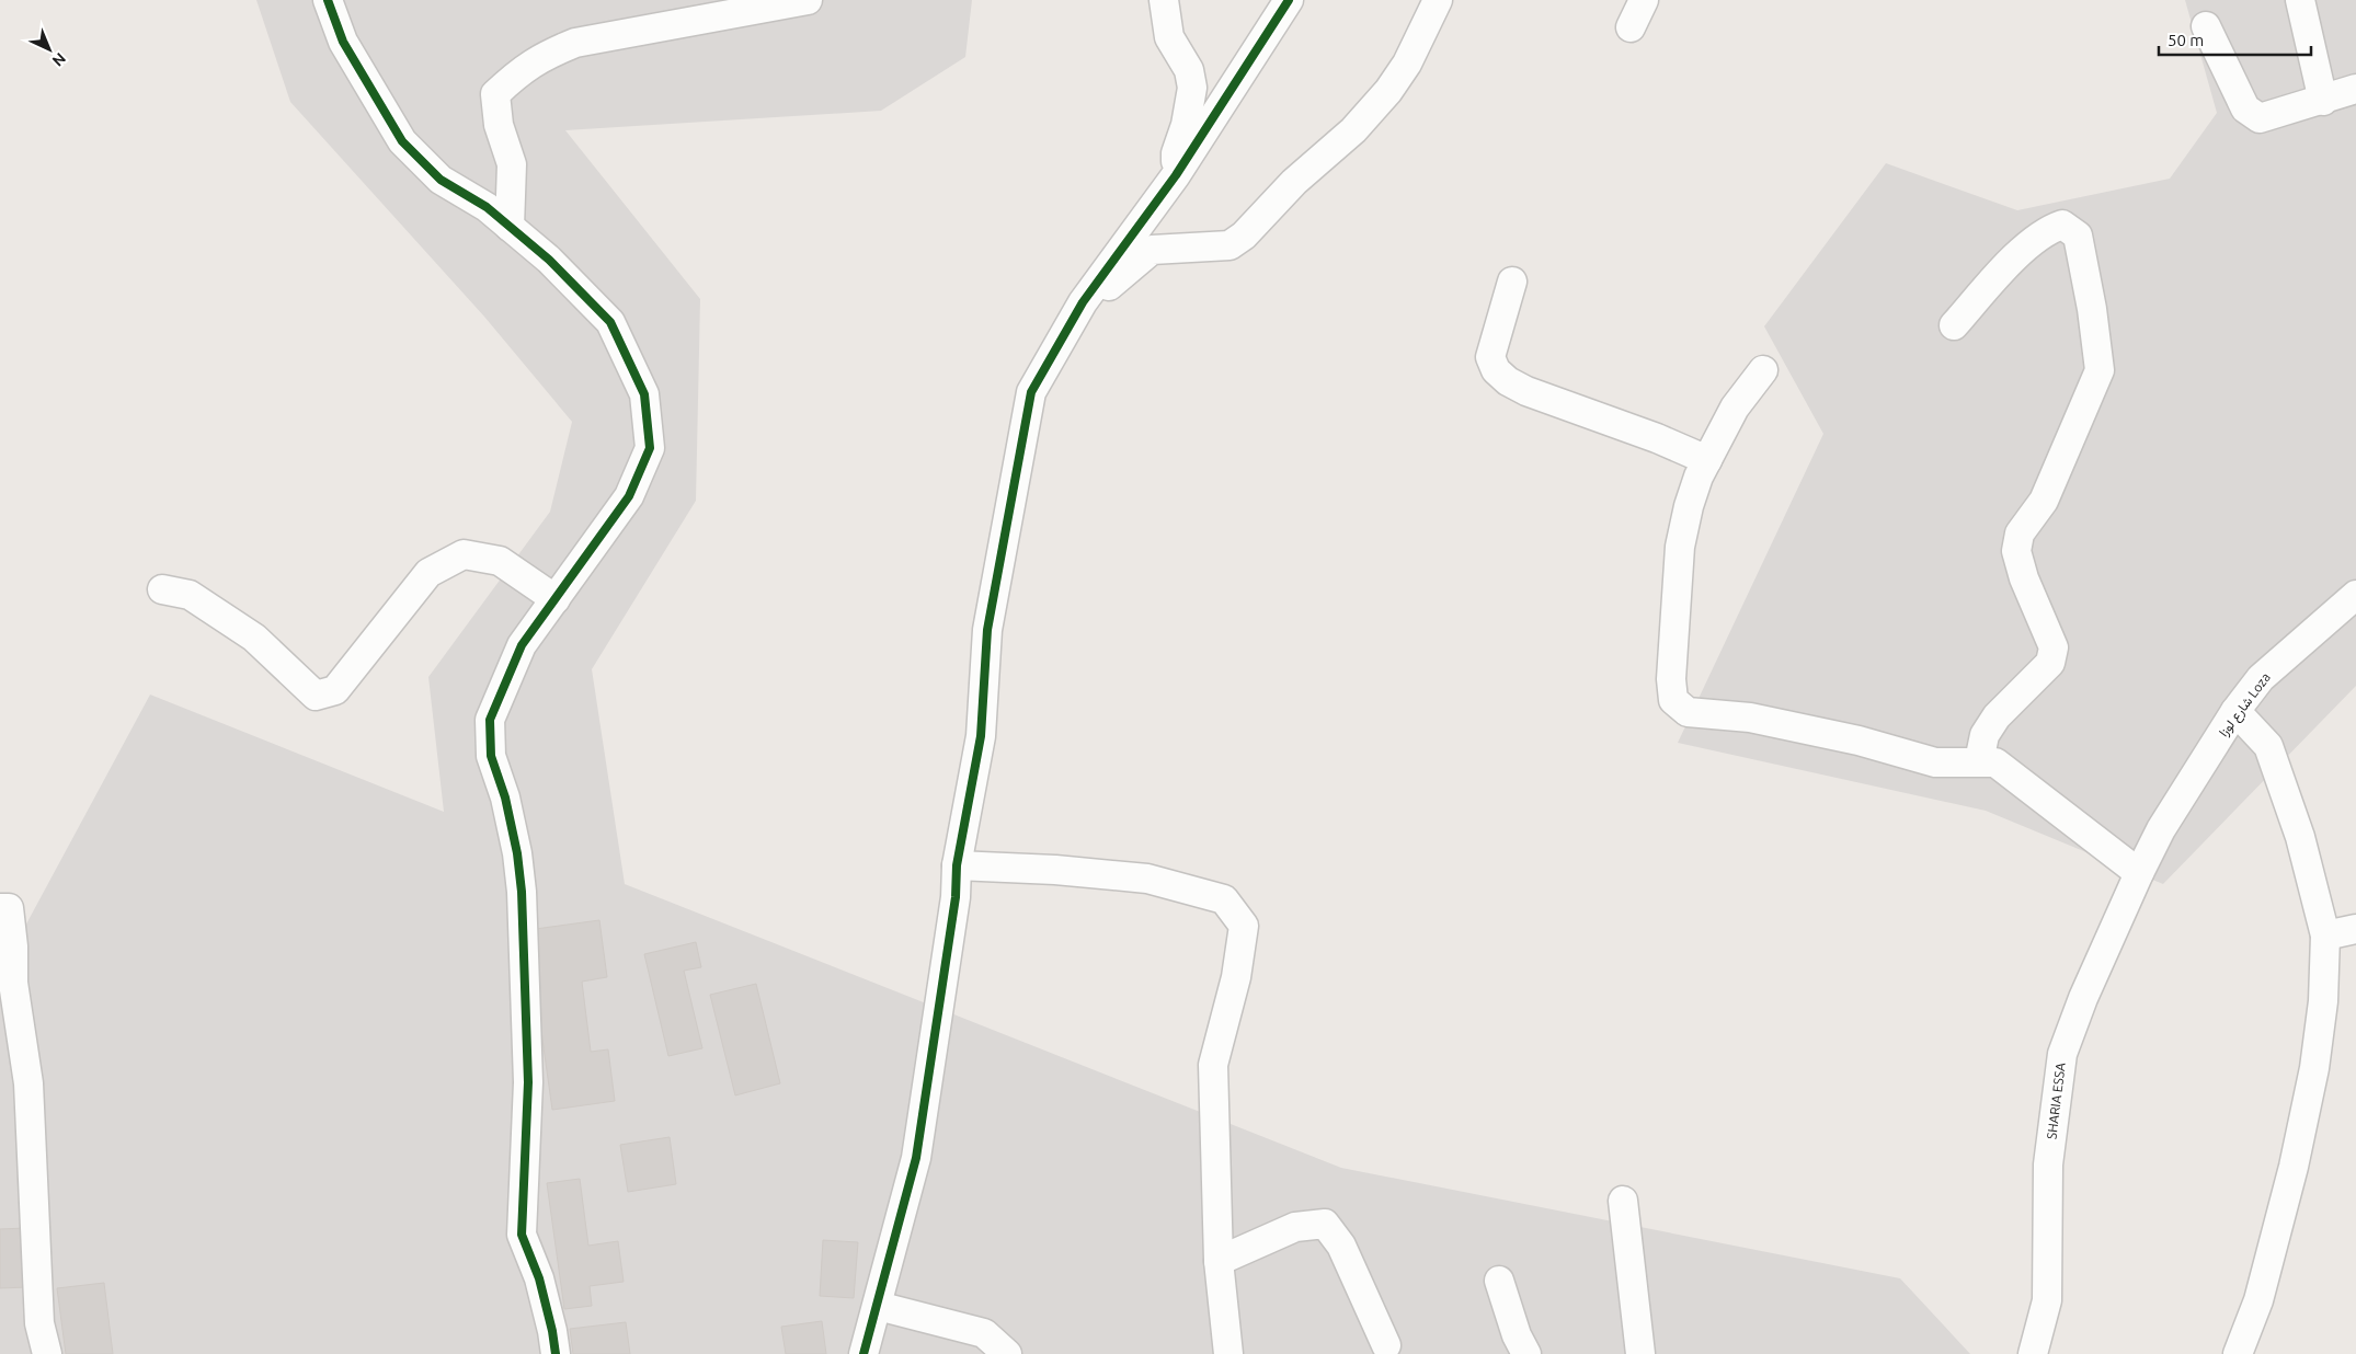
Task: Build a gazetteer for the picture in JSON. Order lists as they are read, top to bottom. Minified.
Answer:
{"streets":{"street":["شارع لوزا Loza","SHARIA ESSA"]},"crossings":[["شارع لوزا Loza","SHARIA ESSA"]],"scale_bar":"50 m","north":"bottom right"}
